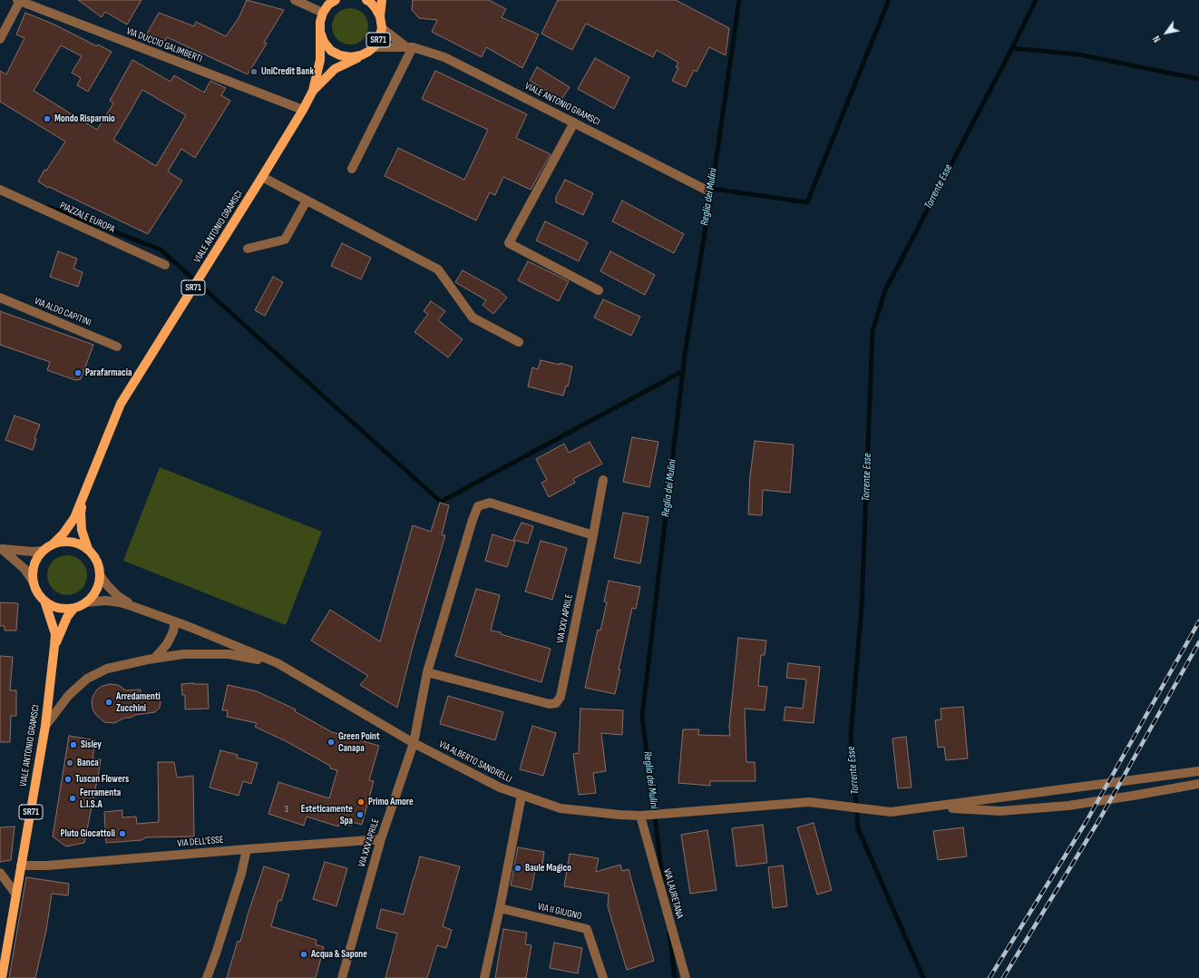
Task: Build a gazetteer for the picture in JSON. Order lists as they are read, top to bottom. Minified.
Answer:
{"streets":{"main road":["SR71","VIALE ANTONIO GRAMSCI"],"street":["VIA DUCCIO GALIMBERTI","PIAZZALE EUROPA","VIA ALDO CAPITINI","VIA XXV APRILE","VIA ALBERTO SANDRELLI","VIA DELL'ESSE","VIA LAURETANA","VIA II GIUGNO"]},"crossings":[["SR71","VIALE ANTONIO GRAMSCI"],["VIA DUCCIO GALIMBERTI","VIALE ANTONIO GRAMSCI"],["VIALE ANTONIO GRAMSCI","VIA ALBERTO SANDRELLI"],["VIALE ANTONIO GRAMSCI","VIA DELL'ESSE"],["VIA XXV APRILE","VIA ALBERTO SANDRELLI"],["VIA XXV APRILE","VIA DELL'ESSE"],["VIA ALBERTO SANDRELLI","VIA LAURETANA"]],"water":["Torrente Esse","Reglia dei Mulini"],"places":["UniCredit Bank","Mondo Risparmio","Parafarmacia","Arredamenti Zucchini","Green Point Canapa","Sisley","Banca","Tuscan Flowers","Ferramenta L.I.S.A","Primo Amore","Esteticamente Spa","Pluto Giocattoli","Baule Magico","Acqua & Sapone"],"house_numbers":["3"],"north":"bottom left"}
